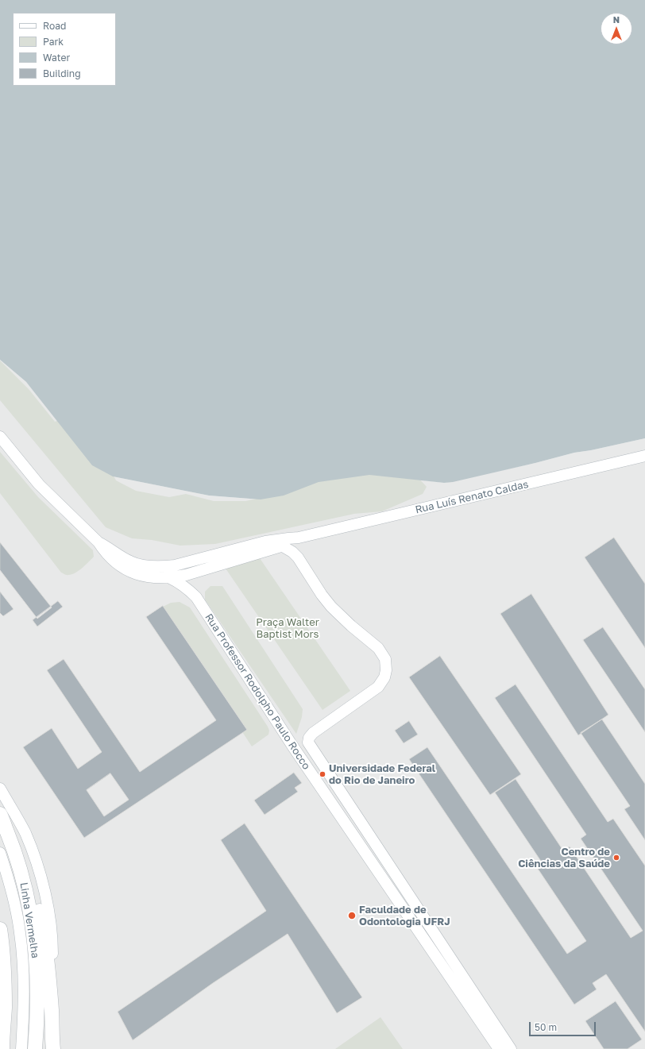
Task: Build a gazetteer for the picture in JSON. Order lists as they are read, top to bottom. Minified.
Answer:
{"streets":{"highway":["Linha Vermelha"],"street":["Rua Luís Renato Caldas","Rua Professor Rodolpho Paulo Rocco"]},"crossings":[["Rua Luís Renato Caldas","Rua Professor Rodolpho Paulo Rocco"]],"parks":["Praça Walter Baptist Mors"],"places":["Universidade Federal do Rio de Janeiro","Centro de Ciências da Saúde","Faculdade de Odontologia UFRJ"],"legend":["Road","Park","Water","Building"],"scale_bar":"50 m","north":"top"}
